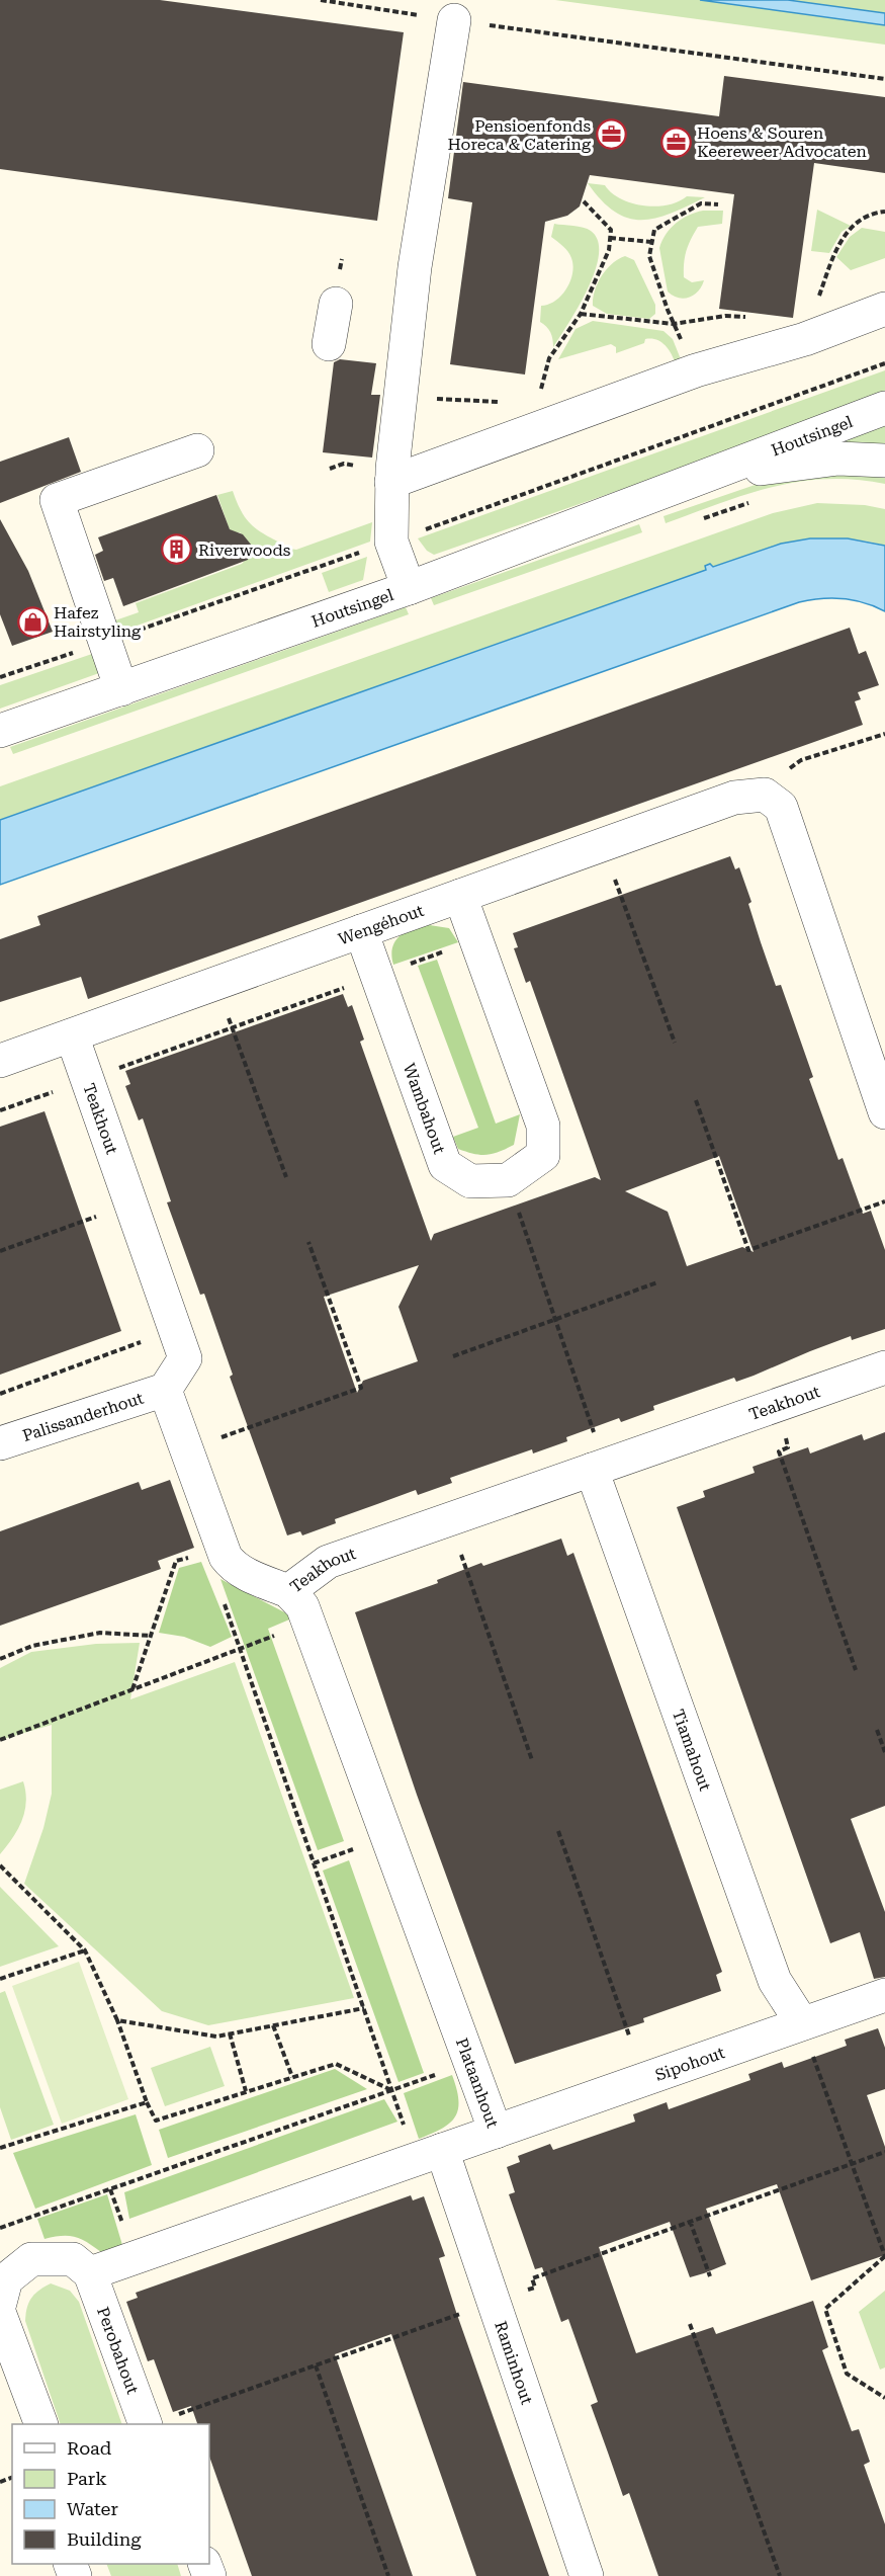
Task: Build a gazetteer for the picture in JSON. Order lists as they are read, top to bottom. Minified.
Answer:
{"streets":{"street":["Houtsingel","Wengéhout","Wambahout","Teakhout","Palissanderhout","Tiamahout","Sipohout","Plataanhout","Perobahout","Raminhout"]},"crossings":[["Wengéhout","Wambahout"],["Wengéhout","Teakhout"],["Teakhout","Palissanderhout"],["Teakhout","Tiamahout"],["Teakhout","Plataanhout"],["Tiamahout","Sipohout"],["Sipohout","Plataanhout"],["Plataanhout","Perobahout"],["Plataanhout","Raminhout"]],"places":{"office":["Pensioenfonds Horeca & Catering","Hoens & Souren Keereweer Advocaten"],"building":["Riverwoods"],"shop":["Hafez Hairstyling"]},"legend":["Road","Park","Water","Building"]}
